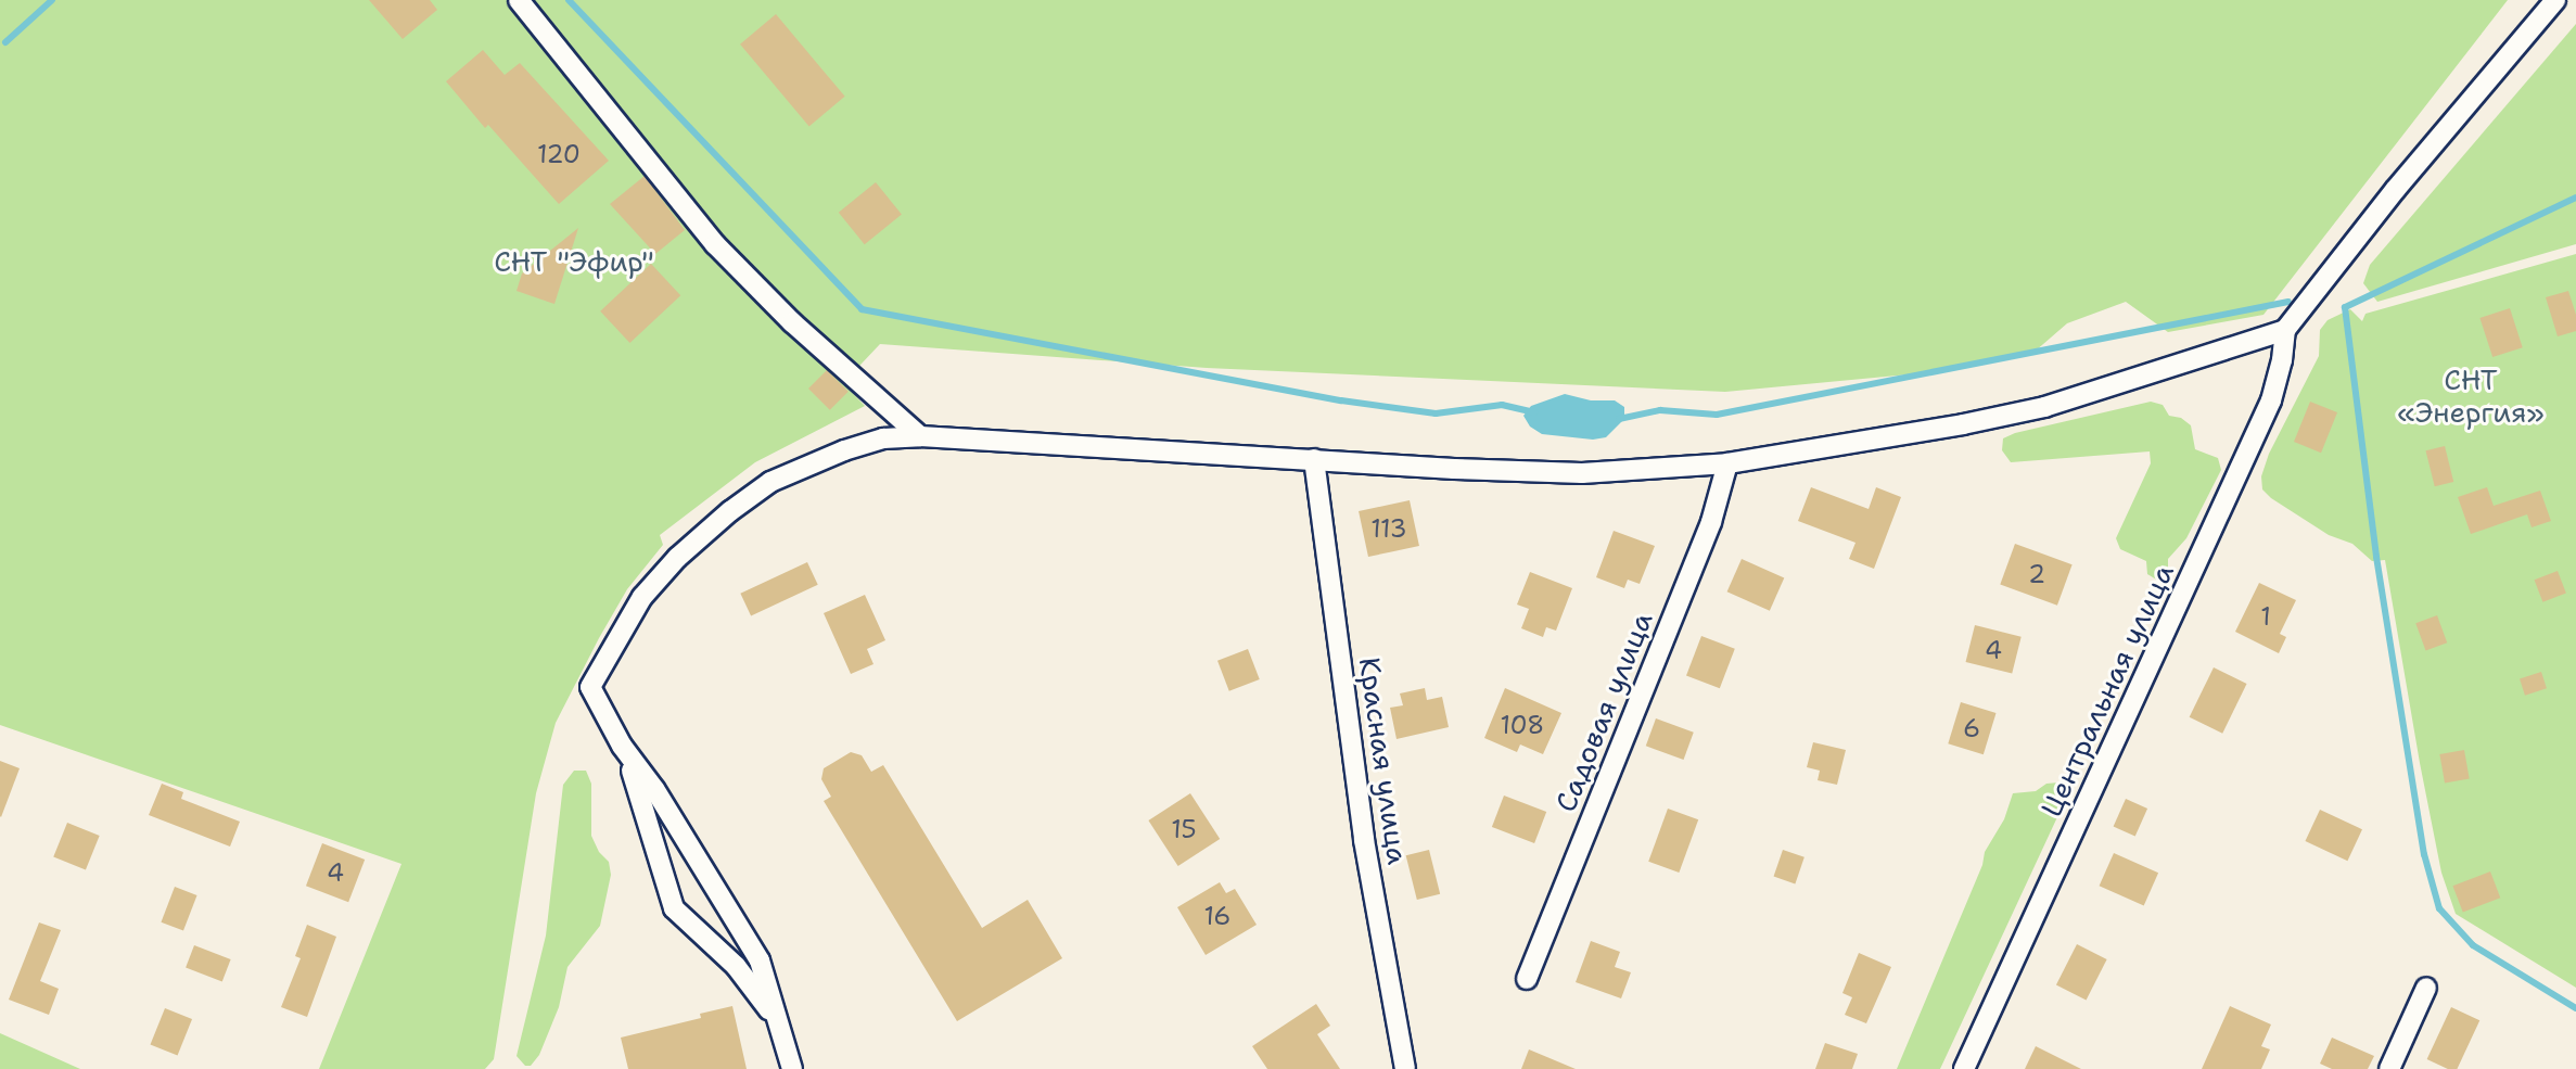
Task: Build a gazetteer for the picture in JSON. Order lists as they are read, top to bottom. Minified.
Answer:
{"streets":{"street":["Центральная улица","Садовая улица","Красная улица"]},"parks":["СНТ \"Эфир\"","СНТ «Энергия»"],"house_numbers":["120","113","2","1","4","108","6","15","4","16"]}
